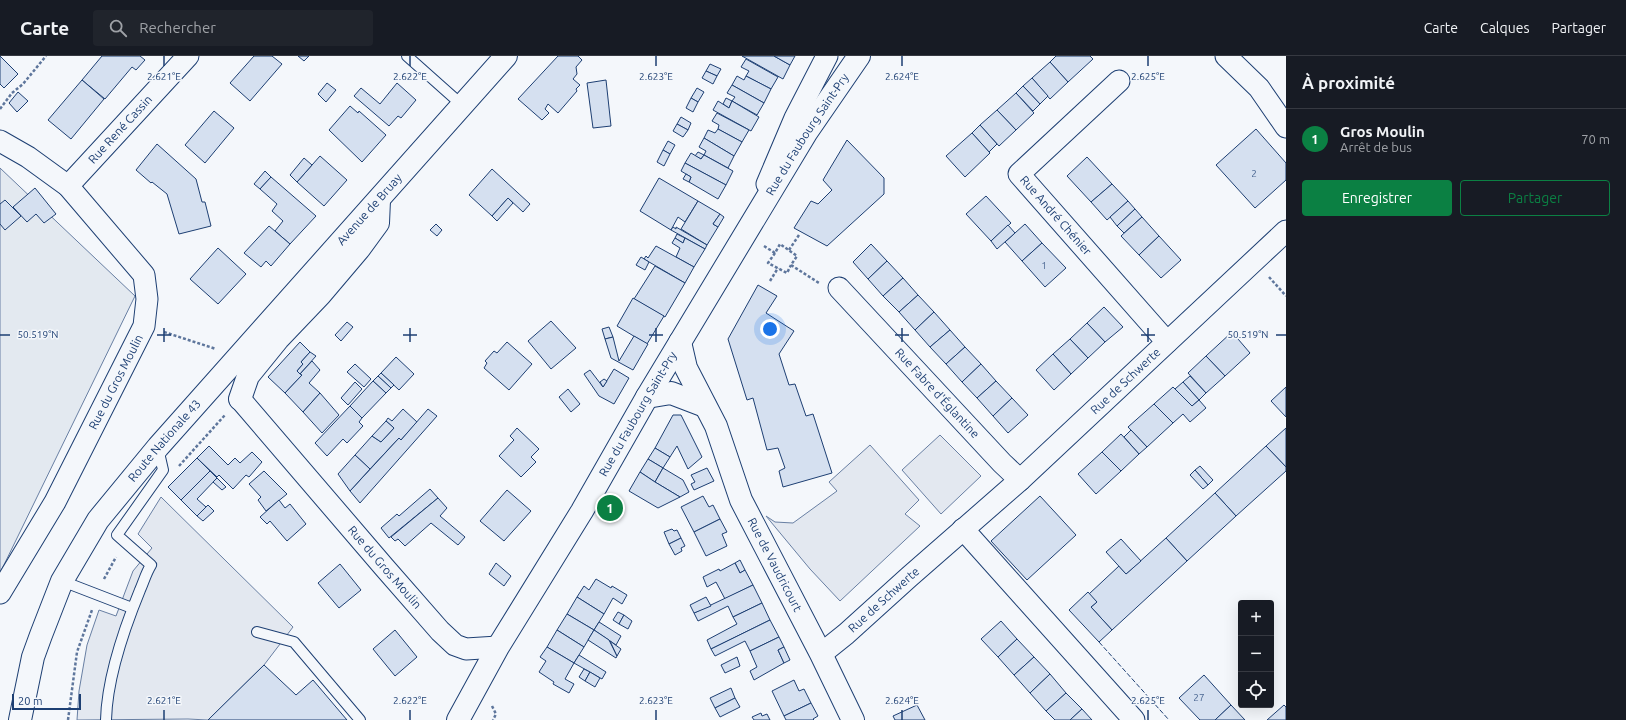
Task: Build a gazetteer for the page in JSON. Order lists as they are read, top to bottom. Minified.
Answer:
{"streets":{"main road":["Rue du Faubourg Saint-Pry","Avenue de Bruay","Route Nationale 43","Rue de Vaudricourt"],"street":["Rue René Cassin","Rue André Chénier","Rue de Schwerte","Rue du Gros Moulin","Rue Fabre d'Églantine"]},"crossings":[["Rue René Cassin","Rue du Gros Moulin"],["Rue du Faubourg Saint-Pry","Rue du Gros Moulin"],["Rue du Faubourg Saint-Pry","Rue de Vaudricourt"],["Avenue de Bruay","Route Nationale 43"],["Rue André Chénier","Rue de Schwerte"],["Rue de Schwerte","Rue Fabre d'Églantine"],["Rue de Schwerte","Rue de Vaudricourt"]],"house_numbers":["2","1","27"],"scale_bar":"20 m","page":{"header":"Carte","search":"Rechercher","nav":["Carte","Calques","Partager"],"heading":"À proximité","list":[{"mark":"1","name":"Gros Moulin","note":"Arrêt de bus","value":"70 m"}],"buttons":["Enregistrer","Partager"],"pins":"1","map_buttons":["+","−"],"scale":"20 m"},"coordinates":["2.621°E","2.622°E","2.623°E","2.624°E","2.625°E","50.519°N"]}
